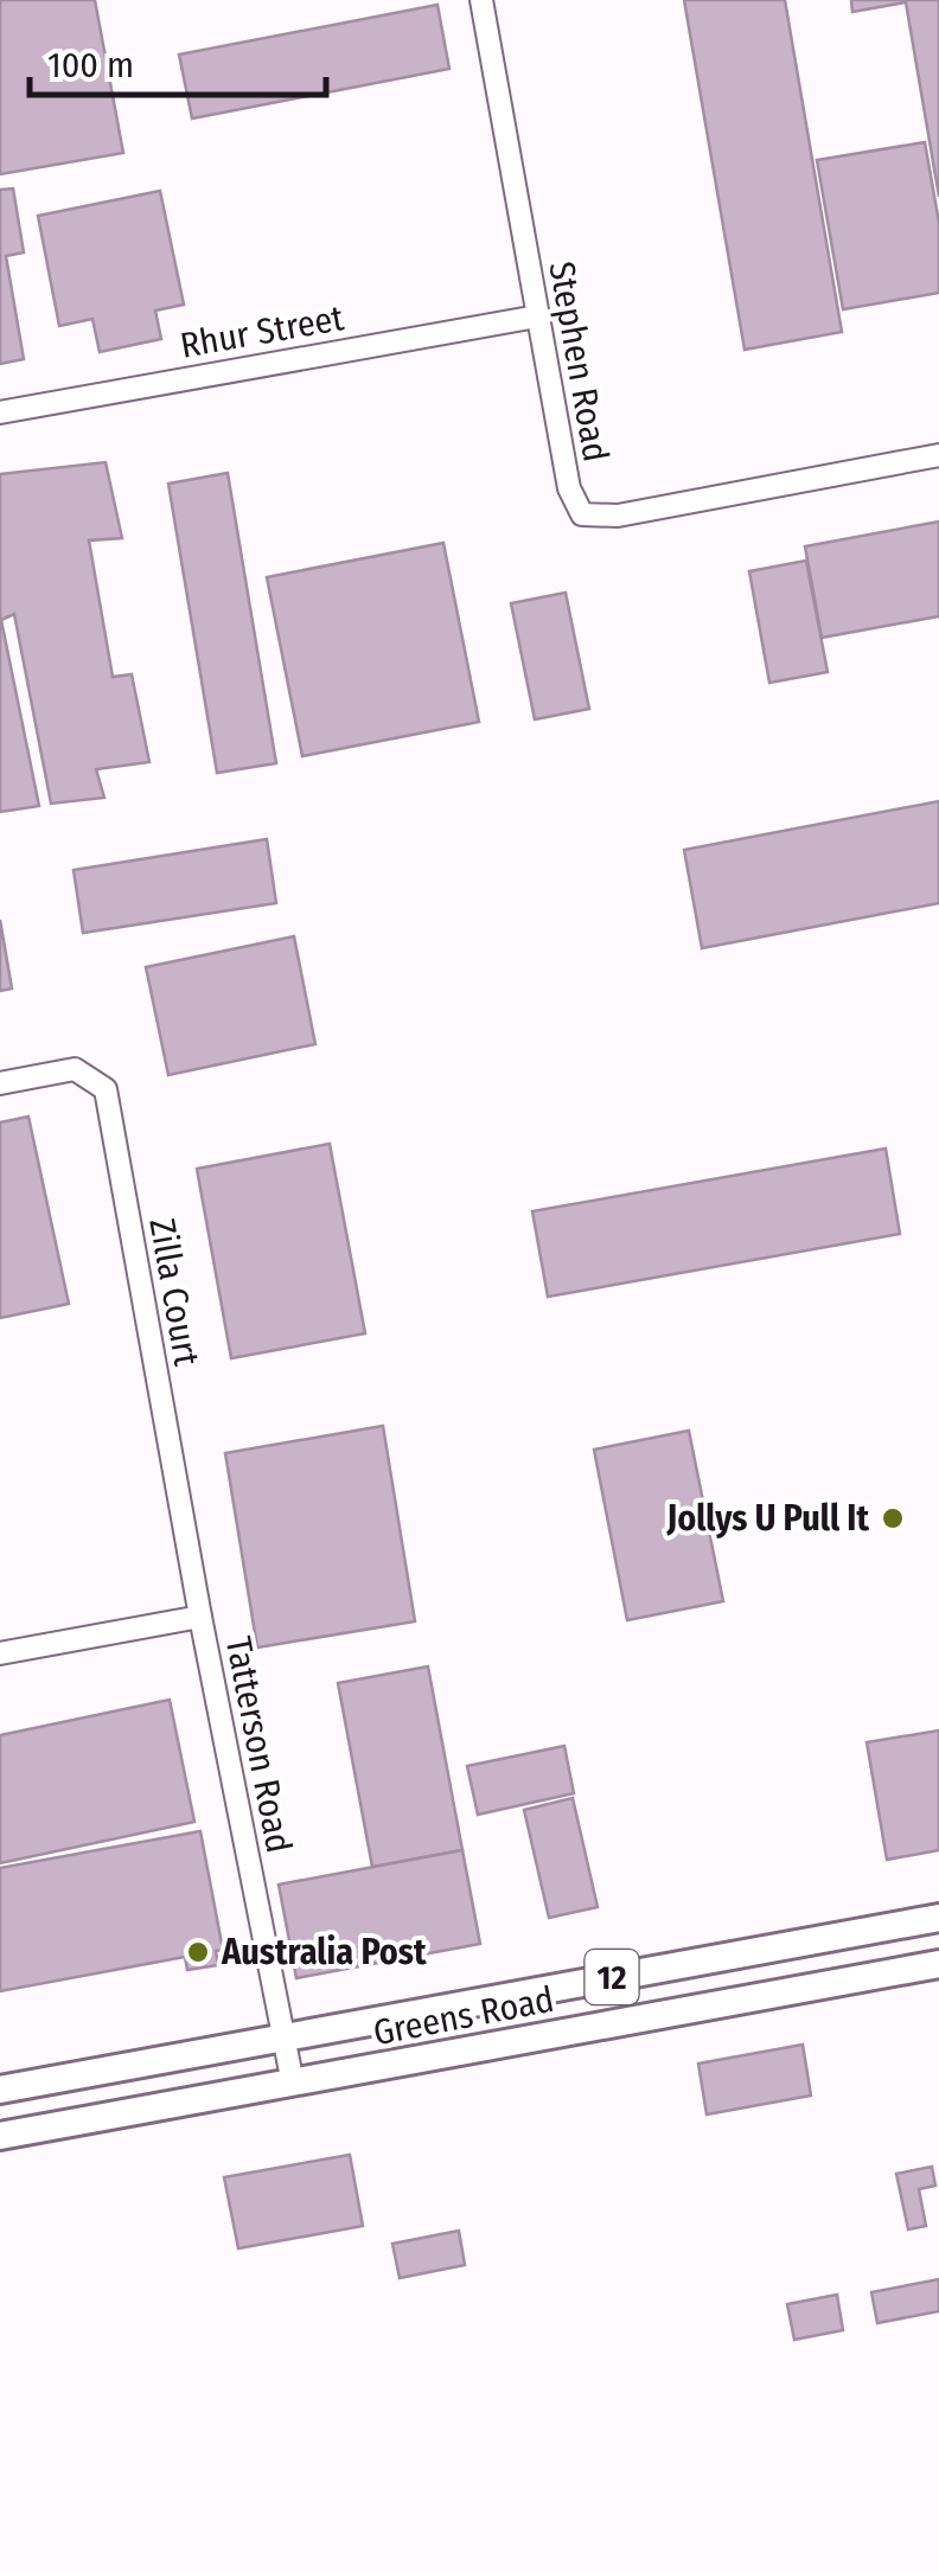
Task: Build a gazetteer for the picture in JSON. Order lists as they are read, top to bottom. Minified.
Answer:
{"streets":{"main road":["12","Greens Road"],"street":["Rhur Street","Stephen Road","Zilla Court","Tatterson Road"]},"crossings":[["Rhur Street","Stephen Road"],["Zilla Court","Tatterson Road"],["Tatterson Road","Greens Road"]],"places":["Jollys U Pull It","Australia Post"],"scale_bar":"100 m"}
